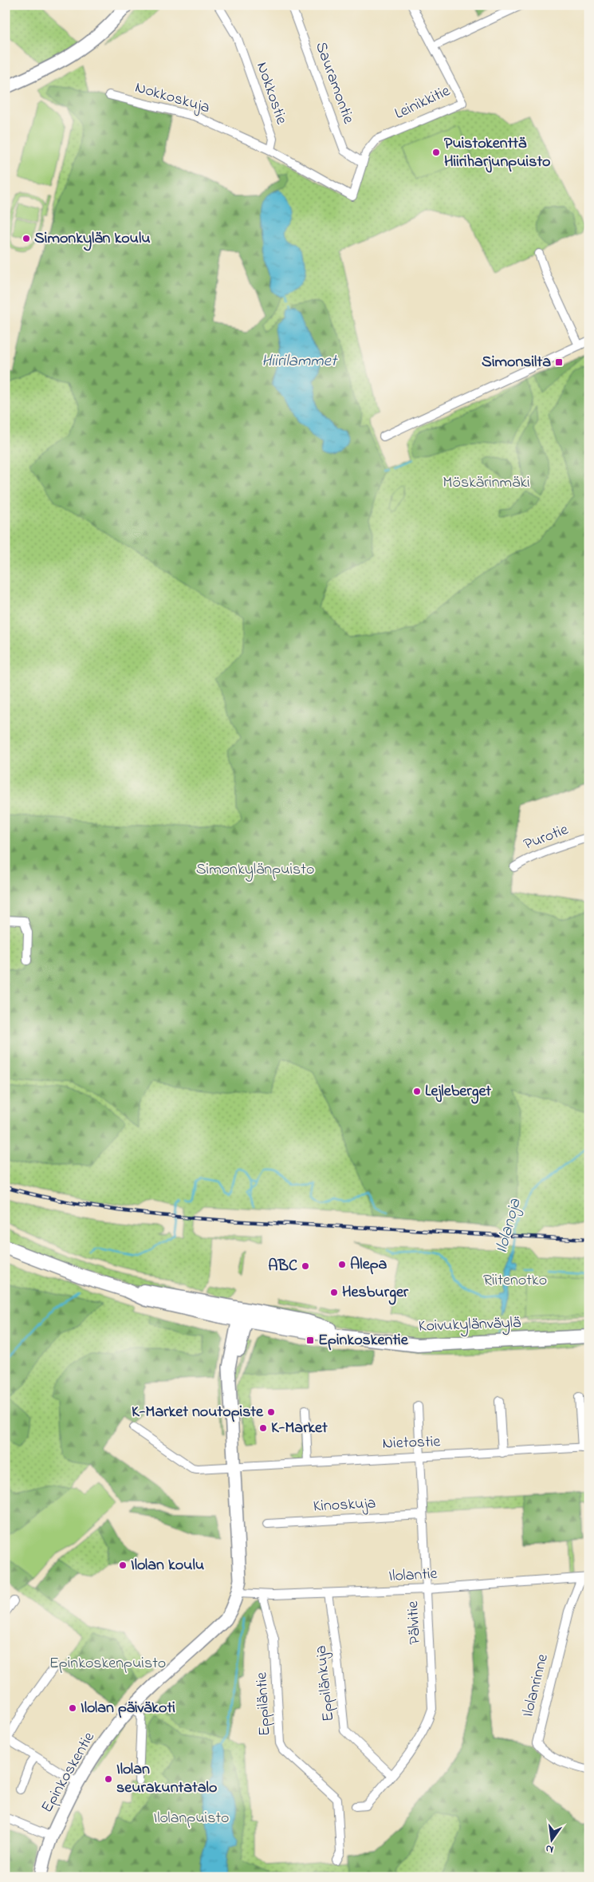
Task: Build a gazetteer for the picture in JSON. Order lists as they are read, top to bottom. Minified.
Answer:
{"streets":{"main road":["Koivukylänväylä"],"street":["Sauramontie","Nokkostie","Nokkoskuja","Leinikkitie","Purotie","Nietostie","Kinoskuja","Ilolantie","Pälvitie","Eppilänkuja","Ilolanrinne","Eppiläntie","Epinkoskentie"]},"crossings":[["Sauramontie","Leinikkitie"],["Nokkostie","Nokkoskuja"],["Nokkostie","Leinikkitie"],["Koivukylänväylä","Epinkoskentie"],["Nietostie","Pälvitie"],["Nietostie","Epinkoskentie"],["Kinoskuja","Pälvitie"],["Ilolantie","Pälvitie"],["Ilolantie","Eppilänkuja"],["Ilolantie","Ilolanrinne"],["Ilolantie","Eppiläntie"],["Ilolantie","Epinkoskentie"],["Pälvitie","Eppilänkuja"]],"water":["Hiirilammet","Ilolanoja"],"parks":["Möskärinmäki","Simonkylänpuisto","Riitenotko","Epinkoskenpuisto","Ilolanpuisto"],"places":{"other":["Puistokenttä Hiiriharjunpuisto","Simonkylän koulu","Lejleberget","Alepa","ABC","Hesburger","K-Market noutopiste","K-Market","Ilolan koulu","Ilolan päiväkoti","Ilolan seurakuntatalo"],"transit":["Simonsilta","Epinkoskentie"]},"north":"bottom"}
